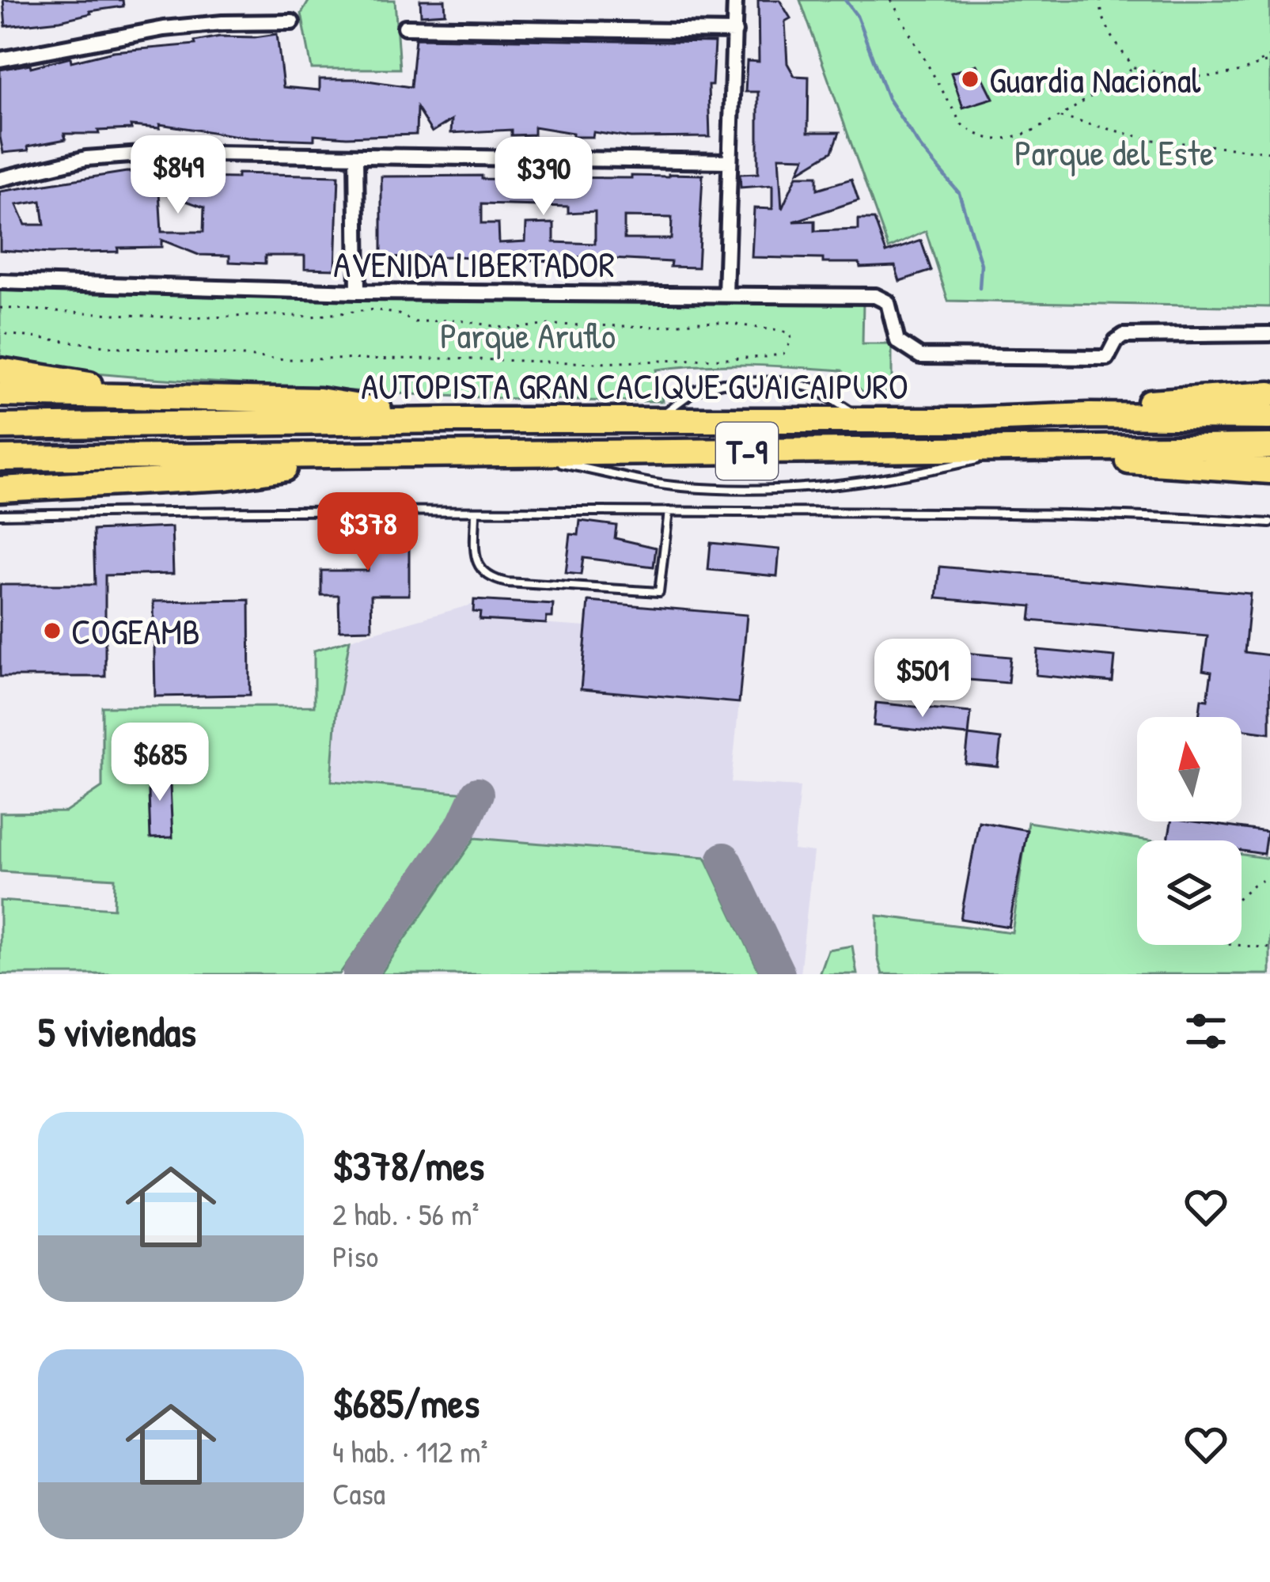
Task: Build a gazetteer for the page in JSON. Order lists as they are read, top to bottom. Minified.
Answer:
{"streets":{"highway":["AUTOPISTA GRAN CACIQUE GUAICAIPURO","T-9"],"street":["AVENIDA LIBERTADOR"]},"parks":["Parque del Este","Parque Aruflo"],"places":["Guardia Nacional","COGEAMB"],"north":"top","page":{"price":["$849","$390","$378","$501","$685"],"heading":"5 viviendas","list":[{"name":"$378/mes","note":"2 hab. · 56 m² · Piso"},{"name":"$685/mes","note":"4 hab. · 112 m² · Casa"}]}}
